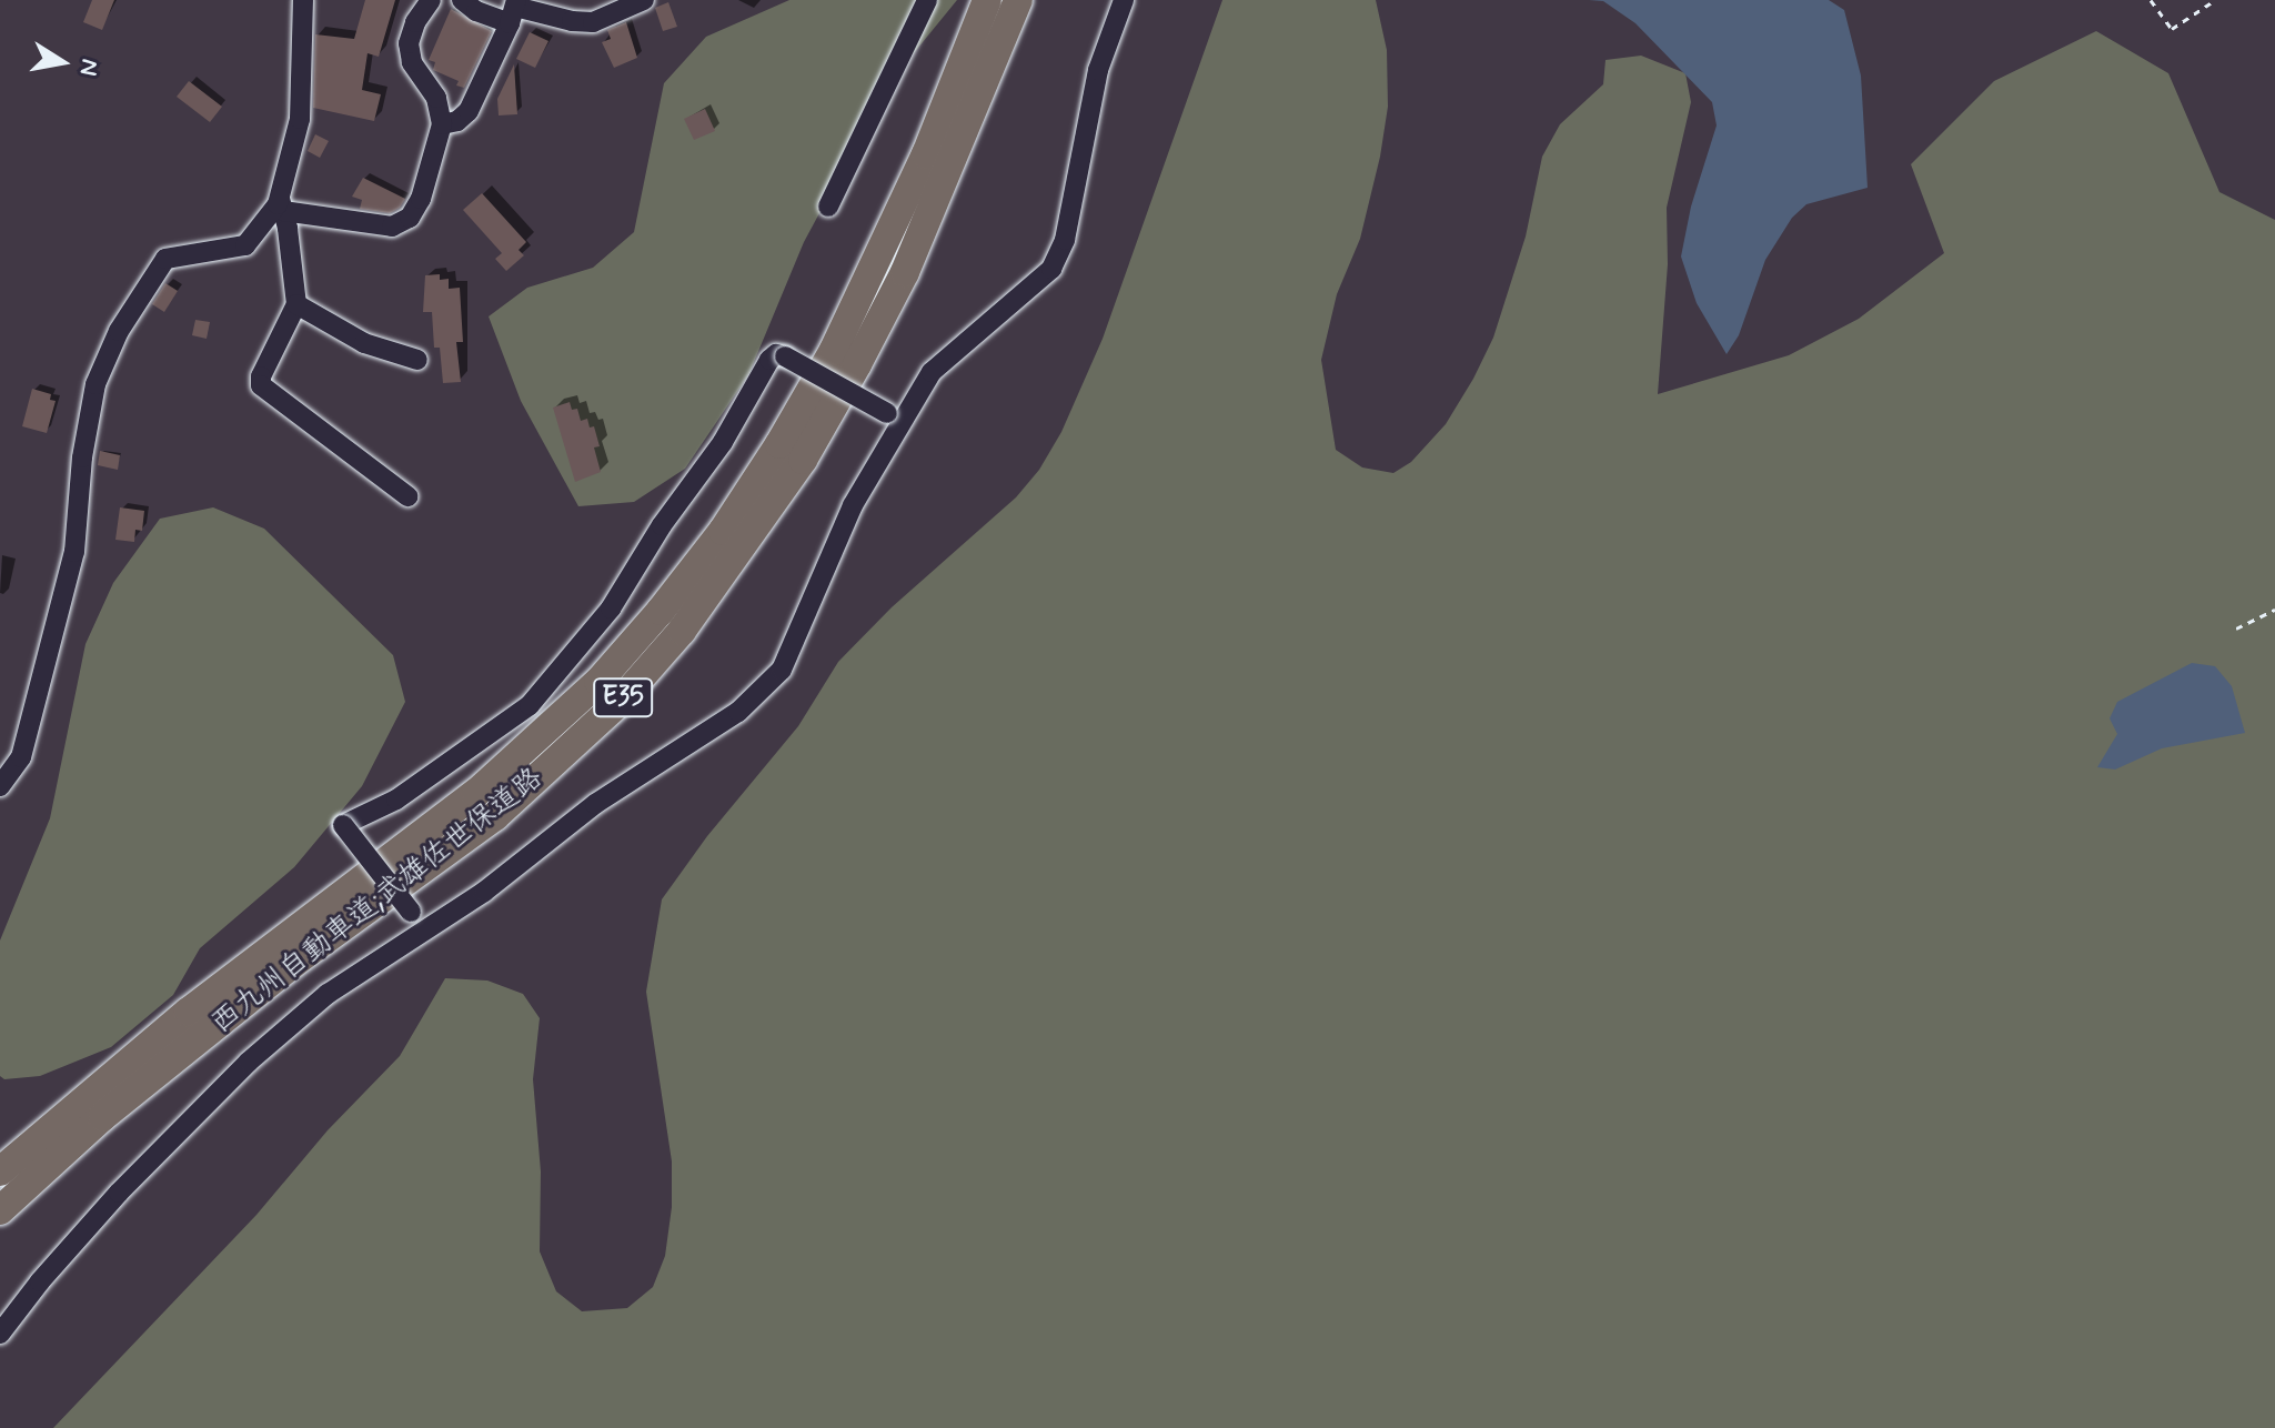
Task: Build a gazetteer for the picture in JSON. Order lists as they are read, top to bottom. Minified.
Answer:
{"streets":{"highway":["E35","西九州自動車道;武雄佐世保道路"]},"north":"right"}
